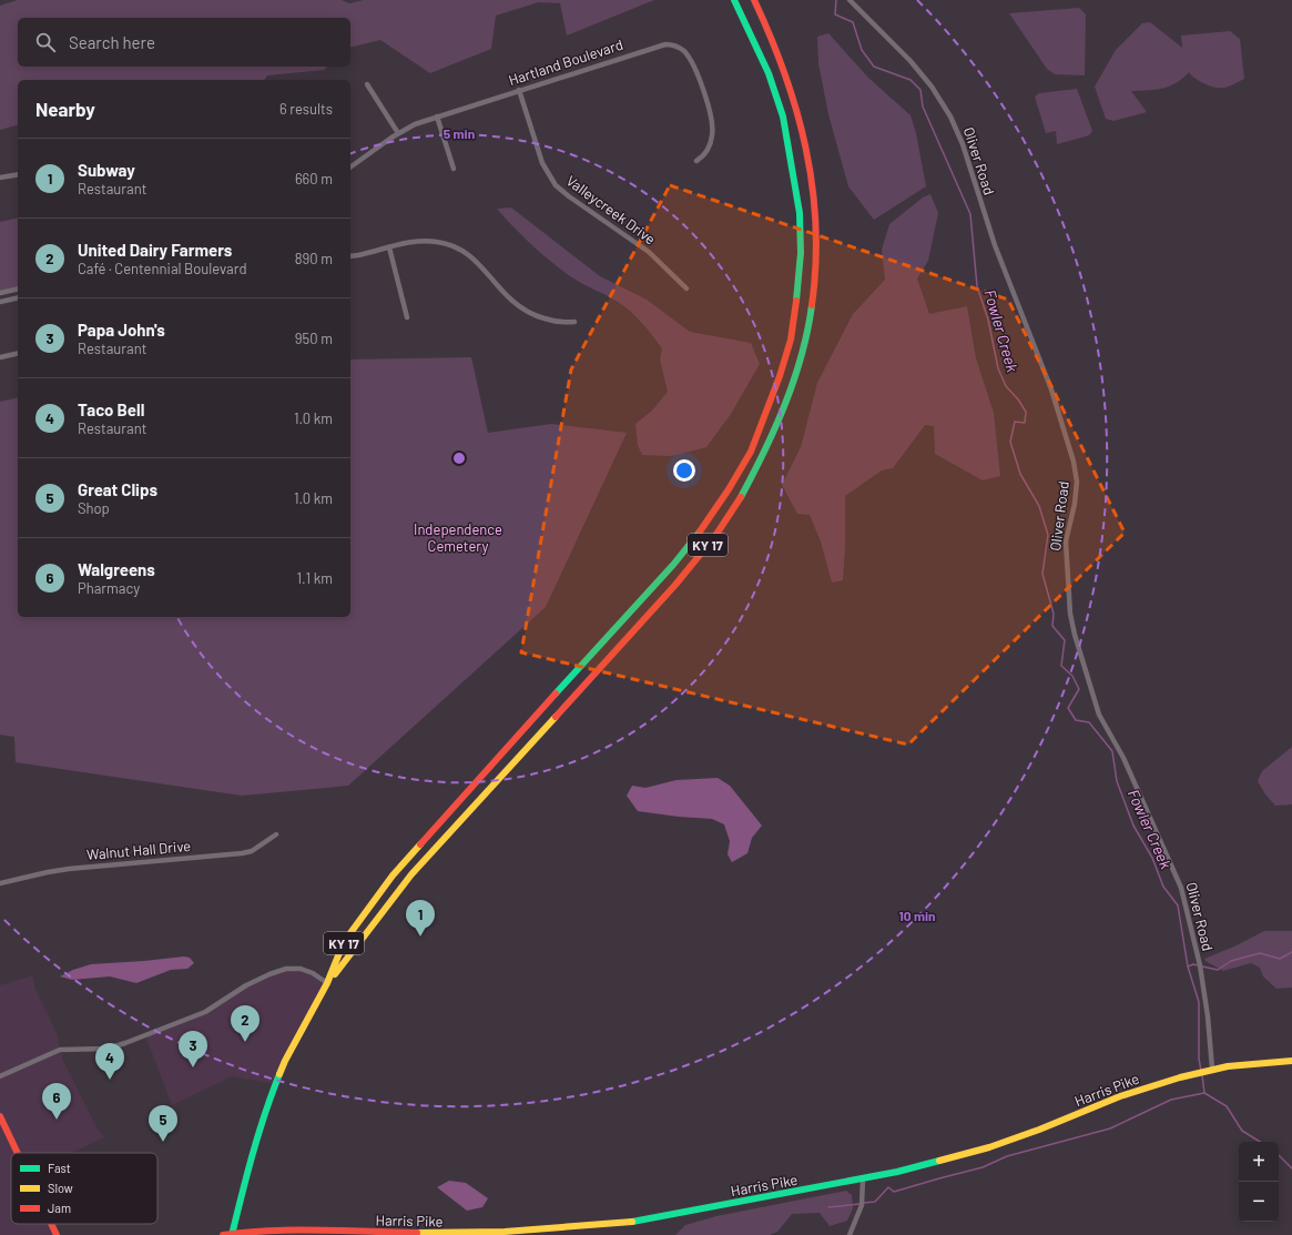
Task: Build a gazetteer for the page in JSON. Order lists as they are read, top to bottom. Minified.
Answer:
{"streets":{"main road":["KY 17","Harris Pike"],"street":["Hartland Boulevard","Oliver Road","Valleycreek Drive","Walnut Hall Drive"]},"crossings":[["Hartland Boulevard","Valleycreek Drive"],["Oliver Road","Harris Pike"],["KY 17","Harris Pike"]],"water":["Fowler Creek"],"parks":["Independence Cemetery"],"legend":["Fast","Slow","Jam"],"page":{"search":"Search here","heading":["Nearby","6 results"],"list":[{"mark":"1","name":"Subway","note":"Restaurant","value":"660 m"},{"mark":"2","name":"United Dairy Farmers","note":"Café · Centennial Boulevard","value":"890 m"},{"mark":"3","name":"Papa John's","note":"Restaurant","value":"950 m"},{"mark":"4","name":"Taco Bell","note":"Restaurant","value":"1.0 km"},{"mark":"5","name":"Great Clips","note":"Shop","value":"1.0 km"},{"mark":"6","name":"Walgreens","note":"Pharmacy","value":"1.1 km"}],"pins":["1","2","3","4","6","5"],"map_buttons":["+","−"]},"rings":["5 min","10 min"]}
